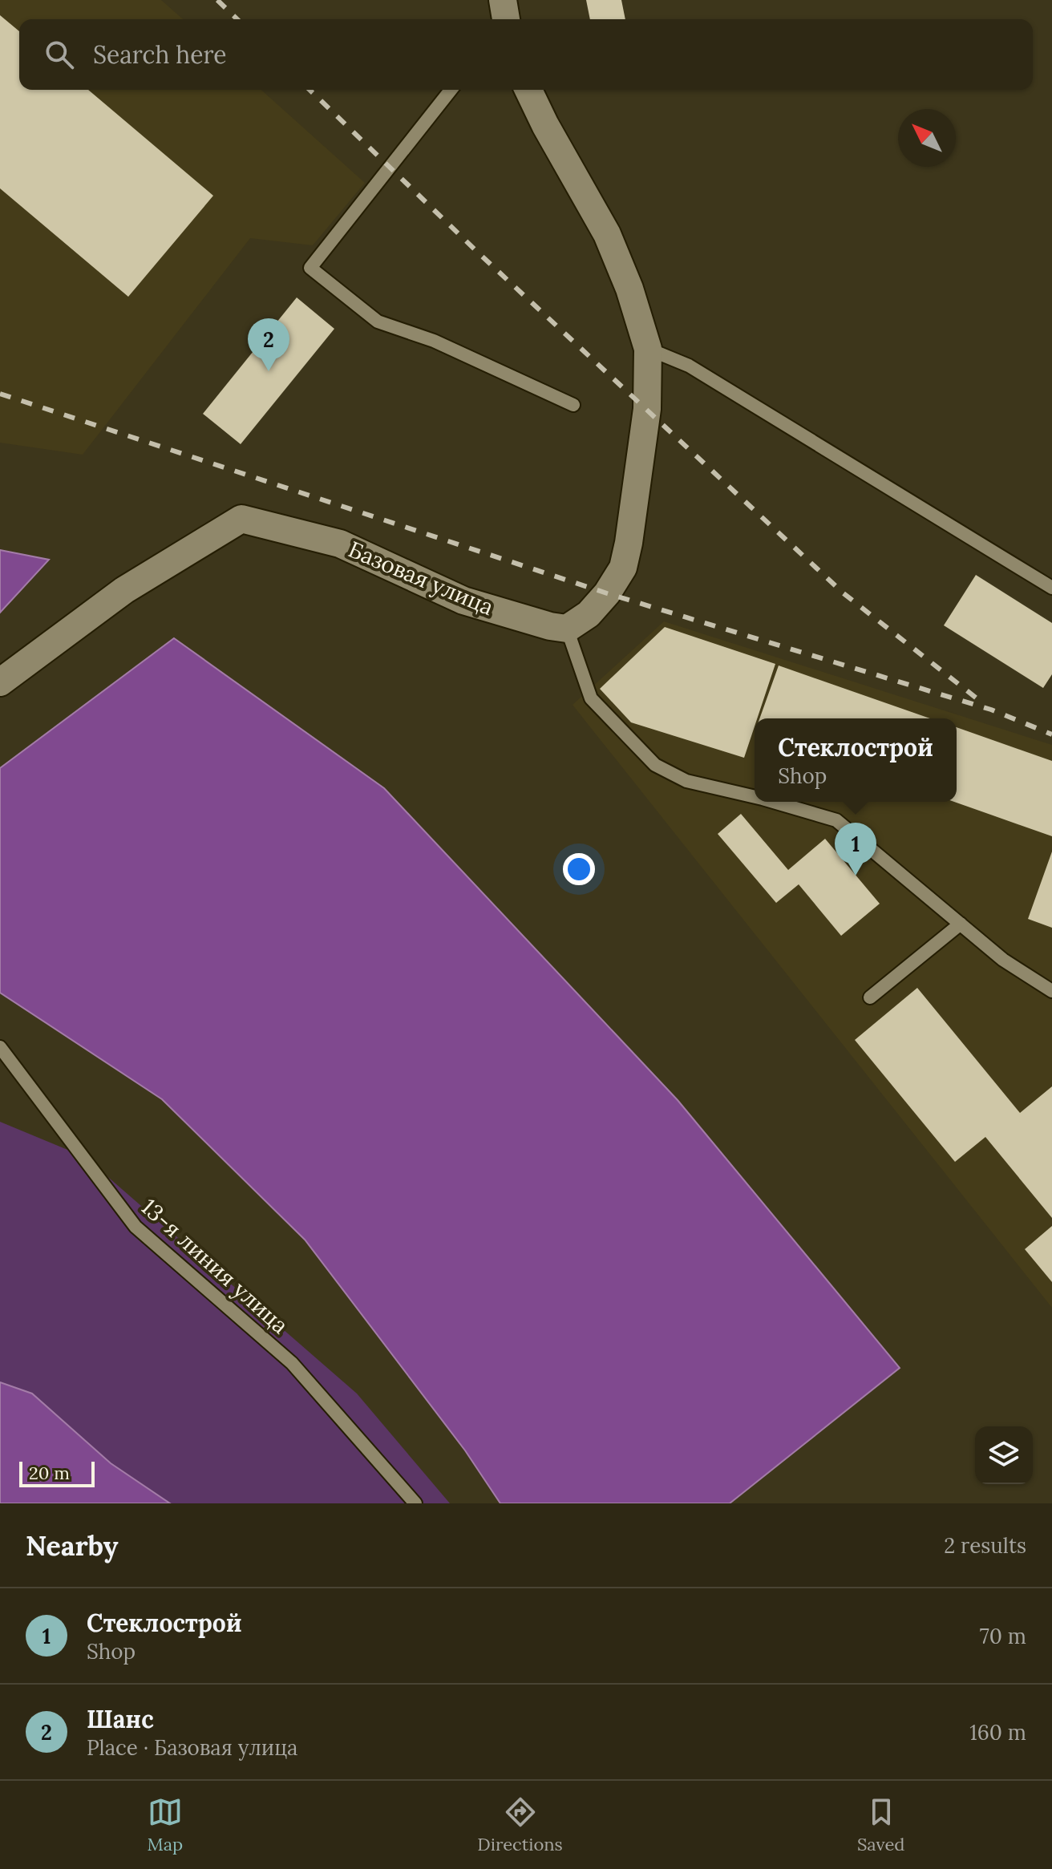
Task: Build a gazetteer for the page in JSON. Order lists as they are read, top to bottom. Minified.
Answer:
{"streets":{"street":["Базовая улица"],"lane":["13-я линия улица"]},"scale_bar":"20 m","north":"top left","page":{"search":"Search here","pins":["2","1"],"popup":["Стеклострой","Shop"],"scale":"20 m","heading":["Nearby","2 results"],"list":[{"mark":"1","name":"Стеклострой","note":"Shop","value":"70 m"},{"mark":"2","name":"Шанс","note":"Place · Базовая улица","value":"160 m"}],"nav":["Map","Directions","Saved"]}}
